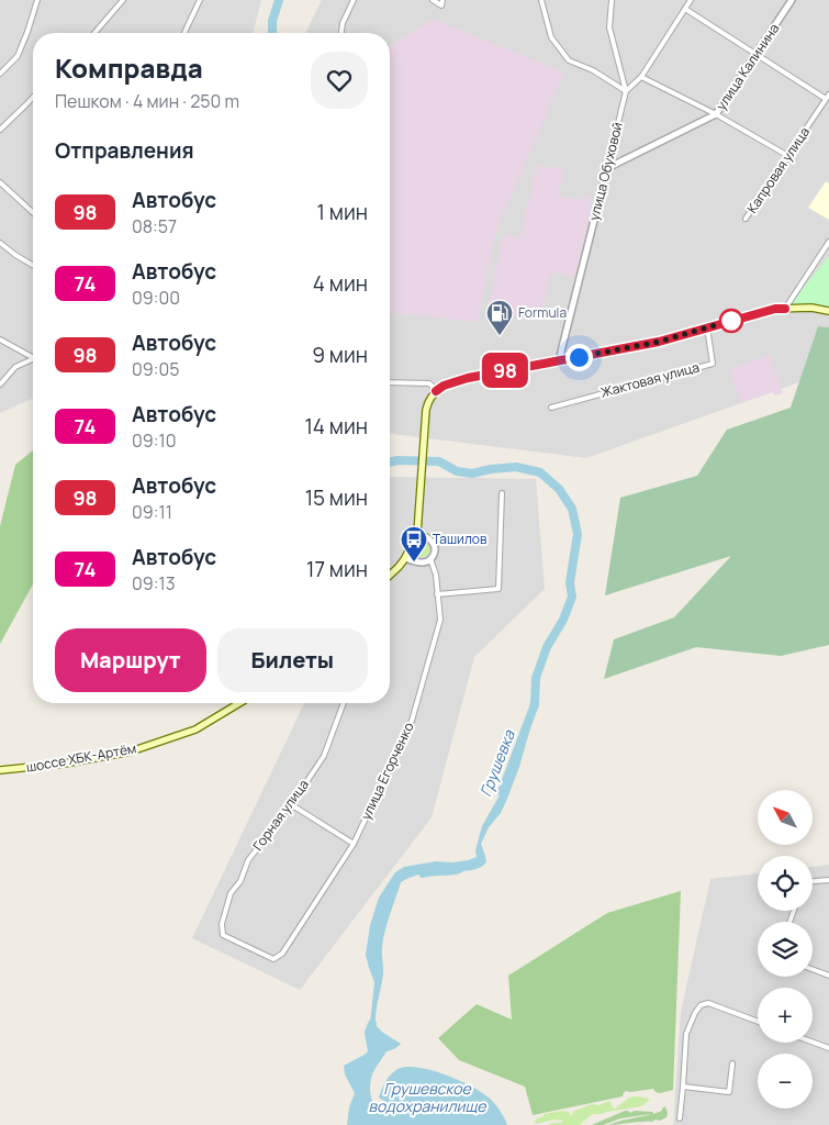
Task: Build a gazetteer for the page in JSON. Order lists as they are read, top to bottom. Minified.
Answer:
{"streets":{"main road":["шоссе ХБК-Артём"],"street":["улица Калинина","Капровая улица","улица Обуховой","Жактовая улица","улица Егорченко","Горная улица"]},"crossings":[["улица Калинина","улица Обуховой"],["улица Егорченко","Горная улица"]],"water":["Грушевка","Грушевское водохранилище"],"places":{"fuel station":["Formula"],"bus stop":["Ташилов"]},"lines":["bus line 98"],"north":"top left","page":{"on_map":"98","heading":[["Комправда","Пешком · 4 мин · 250 m"],"Отправления"],"list":[{"mark":"98","name":"Автобус","note":"08:57","value":"1 мин"},{"mark":"74","name":"Автобус","note":"09:00","value":"4 мин"},{"mark":"98","name":"Автобус","note":"09:05","value":"9 мин"},{"mark":"74","name":"Автобус","note":"09:10","value":"14 мин"},{"mark":"98","name":"Автобус","note":"09:11","value":"15 мин"},{"mark":"74","name":"Автобус","note":"09:13","value":"17 мин"}],"buttons":["Маршрут","Билеты"],"map_buttons":["+","−"]}}
